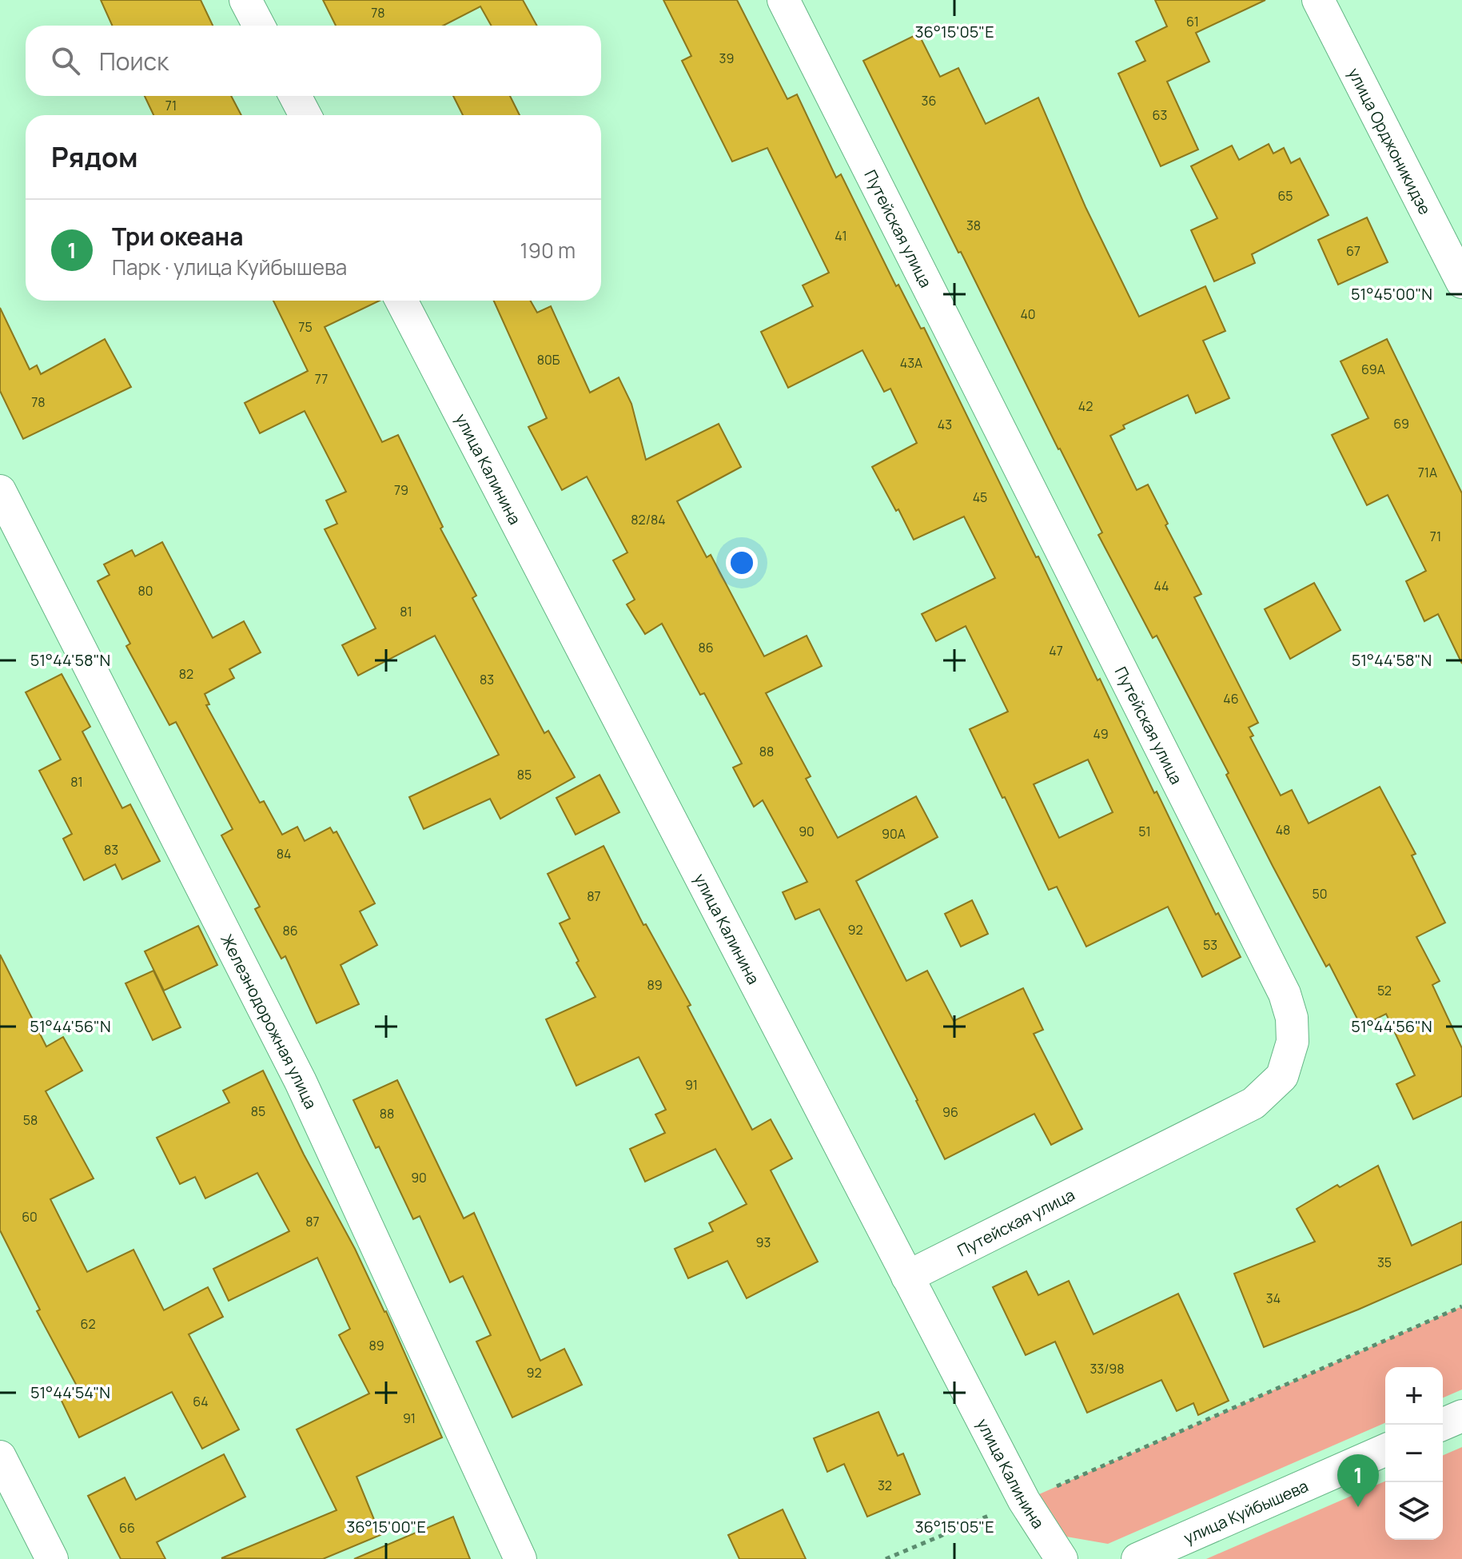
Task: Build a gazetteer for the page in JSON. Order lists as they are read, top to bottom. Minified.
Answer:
{"streets":{"street":["улица Орджоникидзе","Путейская улица","улица Калинина","Железнодорожная улица","улица Куйбышева"]},"crossings":[["Путейская улица","улица Калинина"]],"house_numbers":["78","61","39","36","71","63","65","38","41","67","40","75","80Б","43А","69А","77","78","42","69","43","71А","79","45","82/84","71","44","80","81","86","47","82","83","46","49","88","85","81","48","90","51","90А","83","84","50","87","92","86","53","89","52","91","85","96","88","58","90","60","87","93","35","34","62","89","33/98","92","64","91","32","66"],"page":{"search":"Поиск","heading":"Рядом","list":[{"mark":"1","name":"Три океана","note":"Парк · улица Куйбышева","value":"190 m"}],"map_buttons":["+","−"],"pins":"1"},"coordinates":["36°15'05\"E","51°45'00\"N","51°44'58\"N","51°44'56\"N","51°44'54\"N","36°15'00\"E"]}
